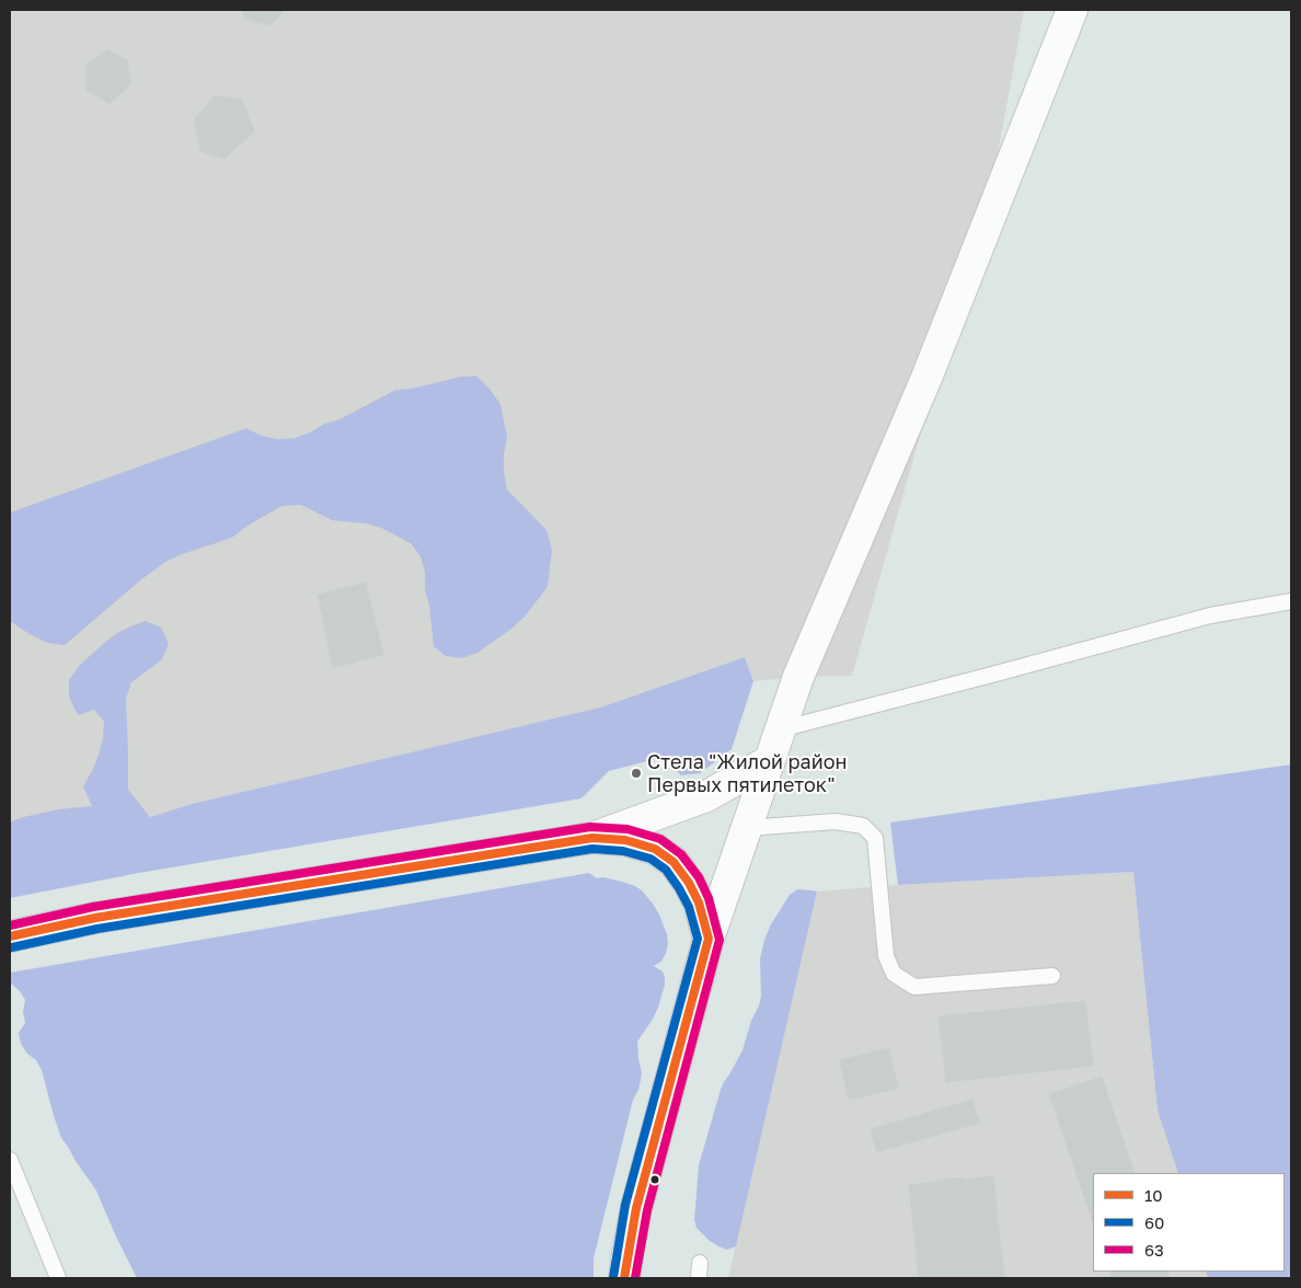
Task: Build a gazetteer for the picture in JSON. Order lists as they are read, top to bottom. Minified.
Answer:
{"places":["Стела \"Жилой район Первых пятилеток\""],"lines":["transit line 63","transit line 10","transit line 60"],"legend":["10","60","63"]}
